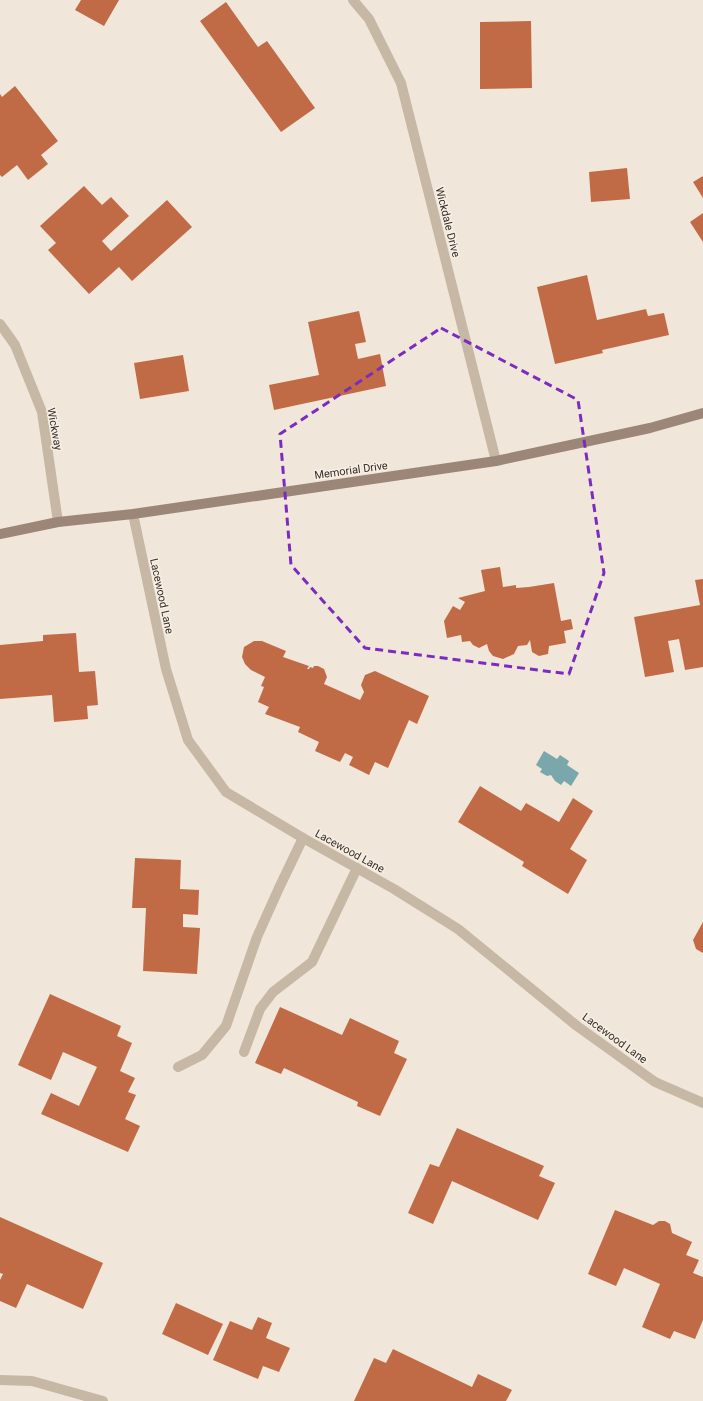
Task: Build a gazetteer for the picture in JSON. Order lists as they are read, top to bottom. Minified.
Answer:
{"streets":{"street":["Wickdale Drive","Wickway","Memorial Drive","Lacewood Lane"]},"crossings":[["Wickdale Drive","Memorial Drive"],["Wickway","Memorial Drive"],["Memorial Drive","Lacewood Lane"]]}
